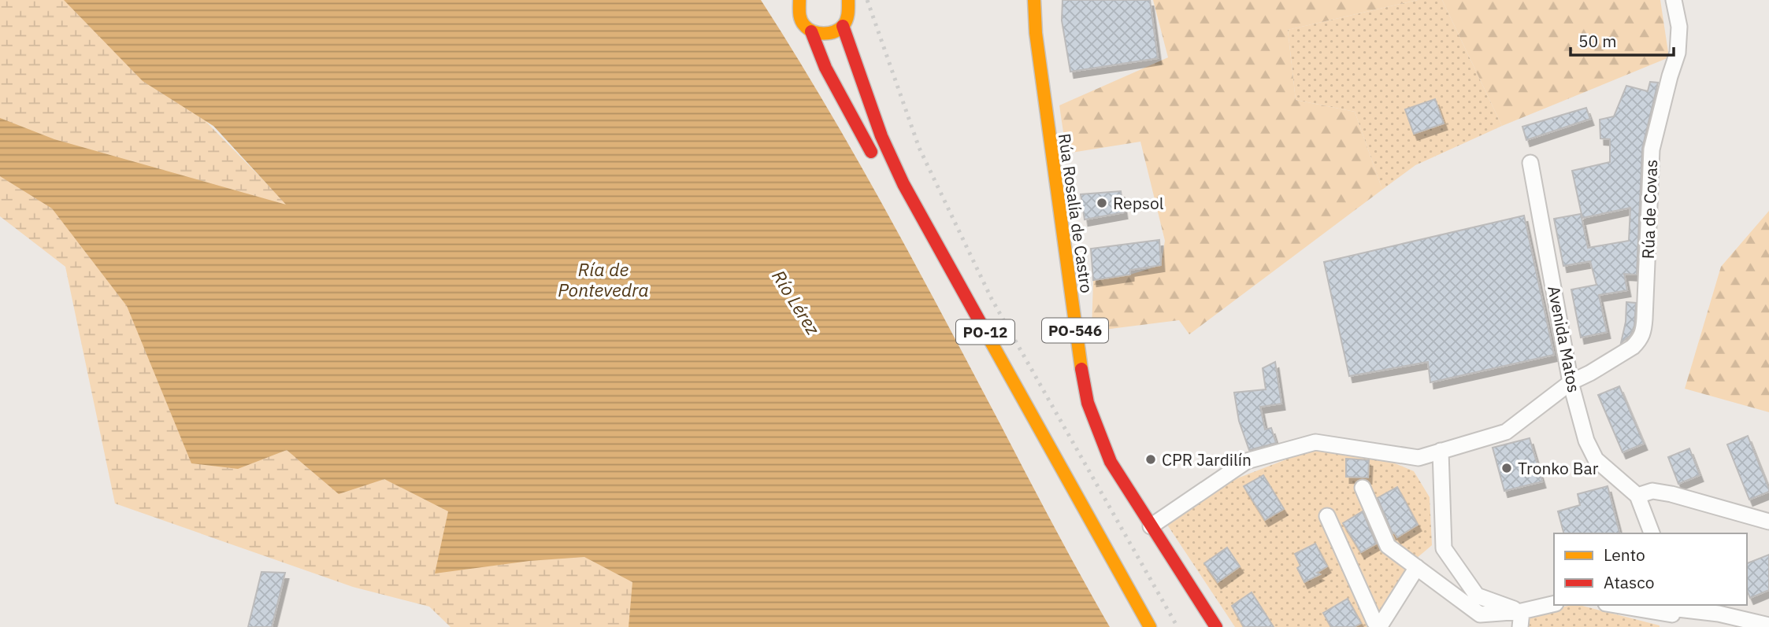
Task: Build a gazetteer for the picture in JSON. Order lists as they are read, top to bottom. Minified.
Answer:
{"streets":{"main road":["Rúa Rosalía de Castro","PO-546","PO-12"],"street":["Rúa de Covas","Avenida Matos"]},"crossings":[["Rúa de Covas","Rúa Rosalía de Castro"],["Rúa de Covas","Avenida Matos"]],"water":["Ría de Pontevedra","Río Lérez"],"places":["Repsol","CPR Jardilín","Tronko Bar"],"legend":["Lento","Atasco"],"scale_bar":"50 m"}
